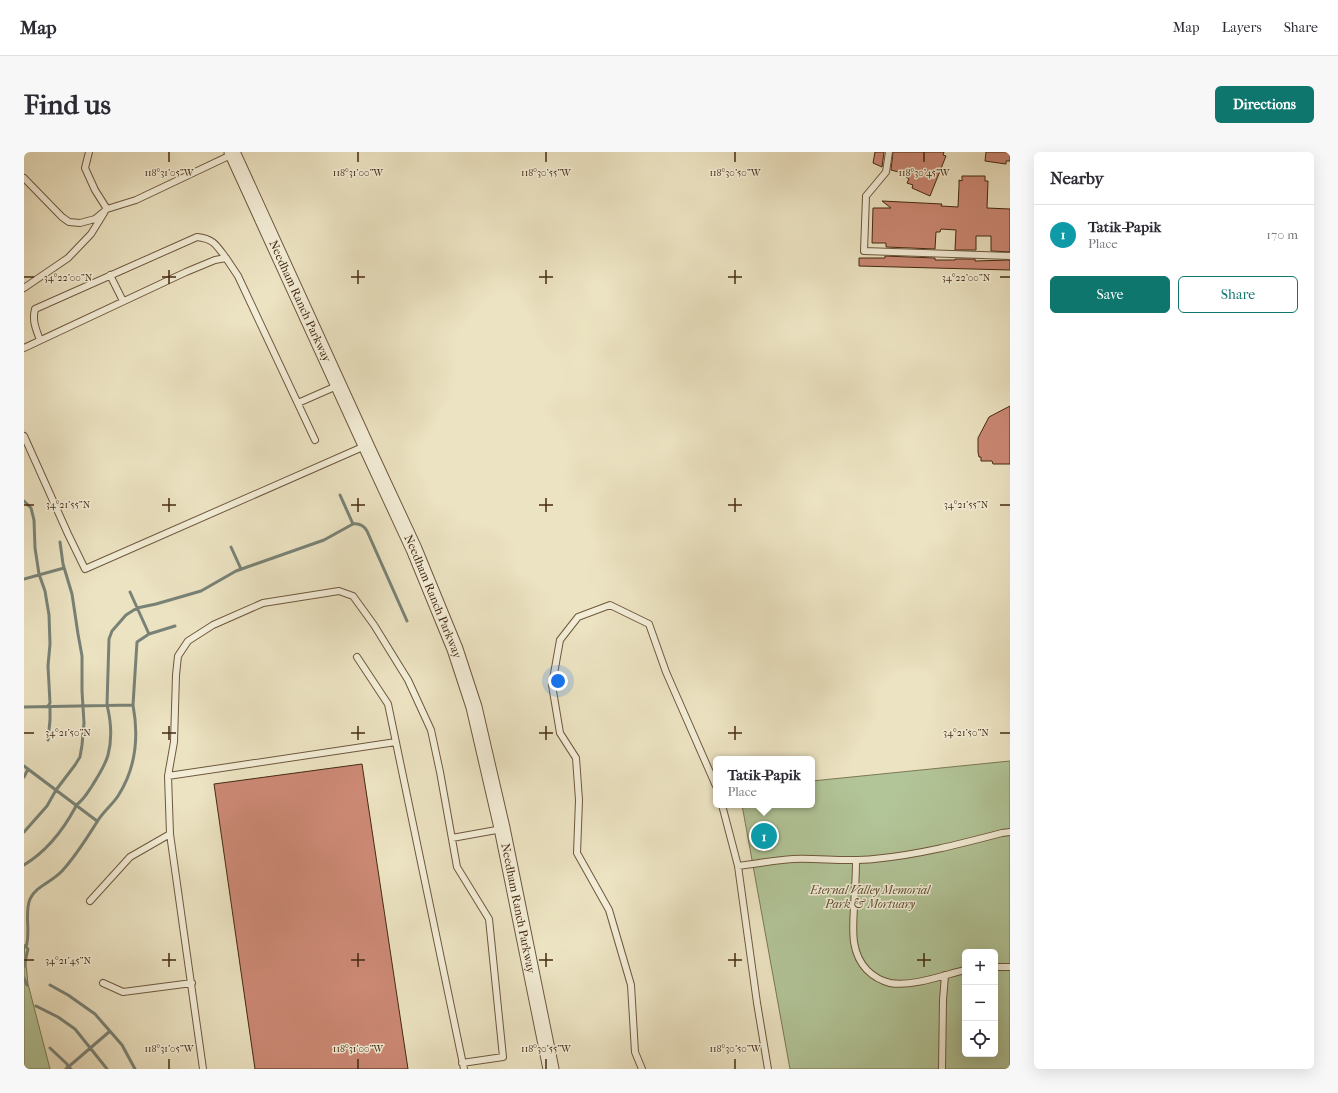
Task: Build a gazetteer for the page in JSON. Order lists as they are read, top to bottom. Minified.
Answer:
{"streets":{"street":["Needham Ranch Parkway"]},"parks":["Eternal Valley Memorial Park & Mortuary"],"page":{"header":"Map","nav":["Map","Layers","Share"],"buttons":["Directions",["Save","Share"]],"title":"Find us","heading":"Nearby","list":[{"mark":"1","name":"Tatik-Papik","note":"Place","value":"170 m"}],"popup":["Tatik-Papik","Place"],"pins":"1","map_buttons":["+","−"]},"coordinates":["118°31'05\"W","118°31'00\"W","118°30'55\"W","118°30'50\"W","118°30'45\"W","34°22'00\"N","34°21'55\"N","34°21'50\"N","34°21'45\"N"]}
